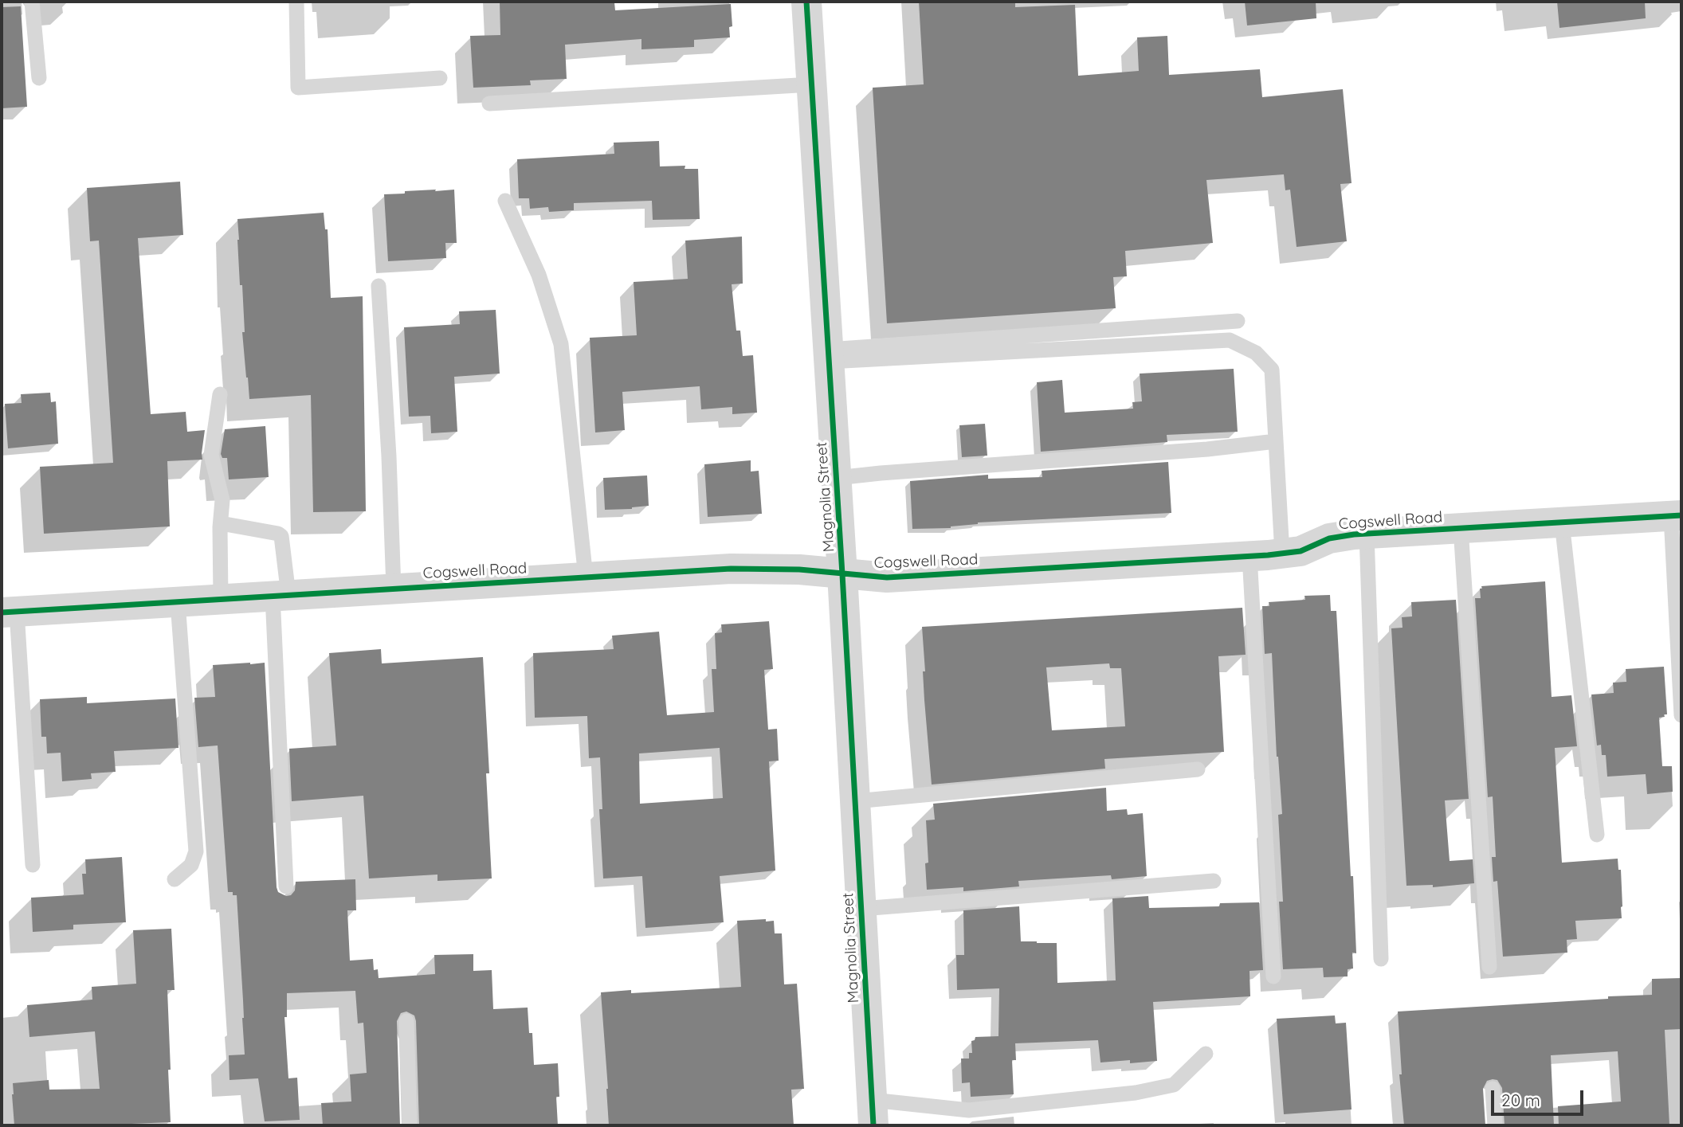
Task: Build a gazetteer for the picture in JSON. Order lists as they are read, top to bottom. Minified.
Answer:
{"streets":{"street":["Magnolia Street","Cogswell Road"]},"crossings":[["Magnolia Street","Cogswell Road"]],"scale_bar":"20 m"}
